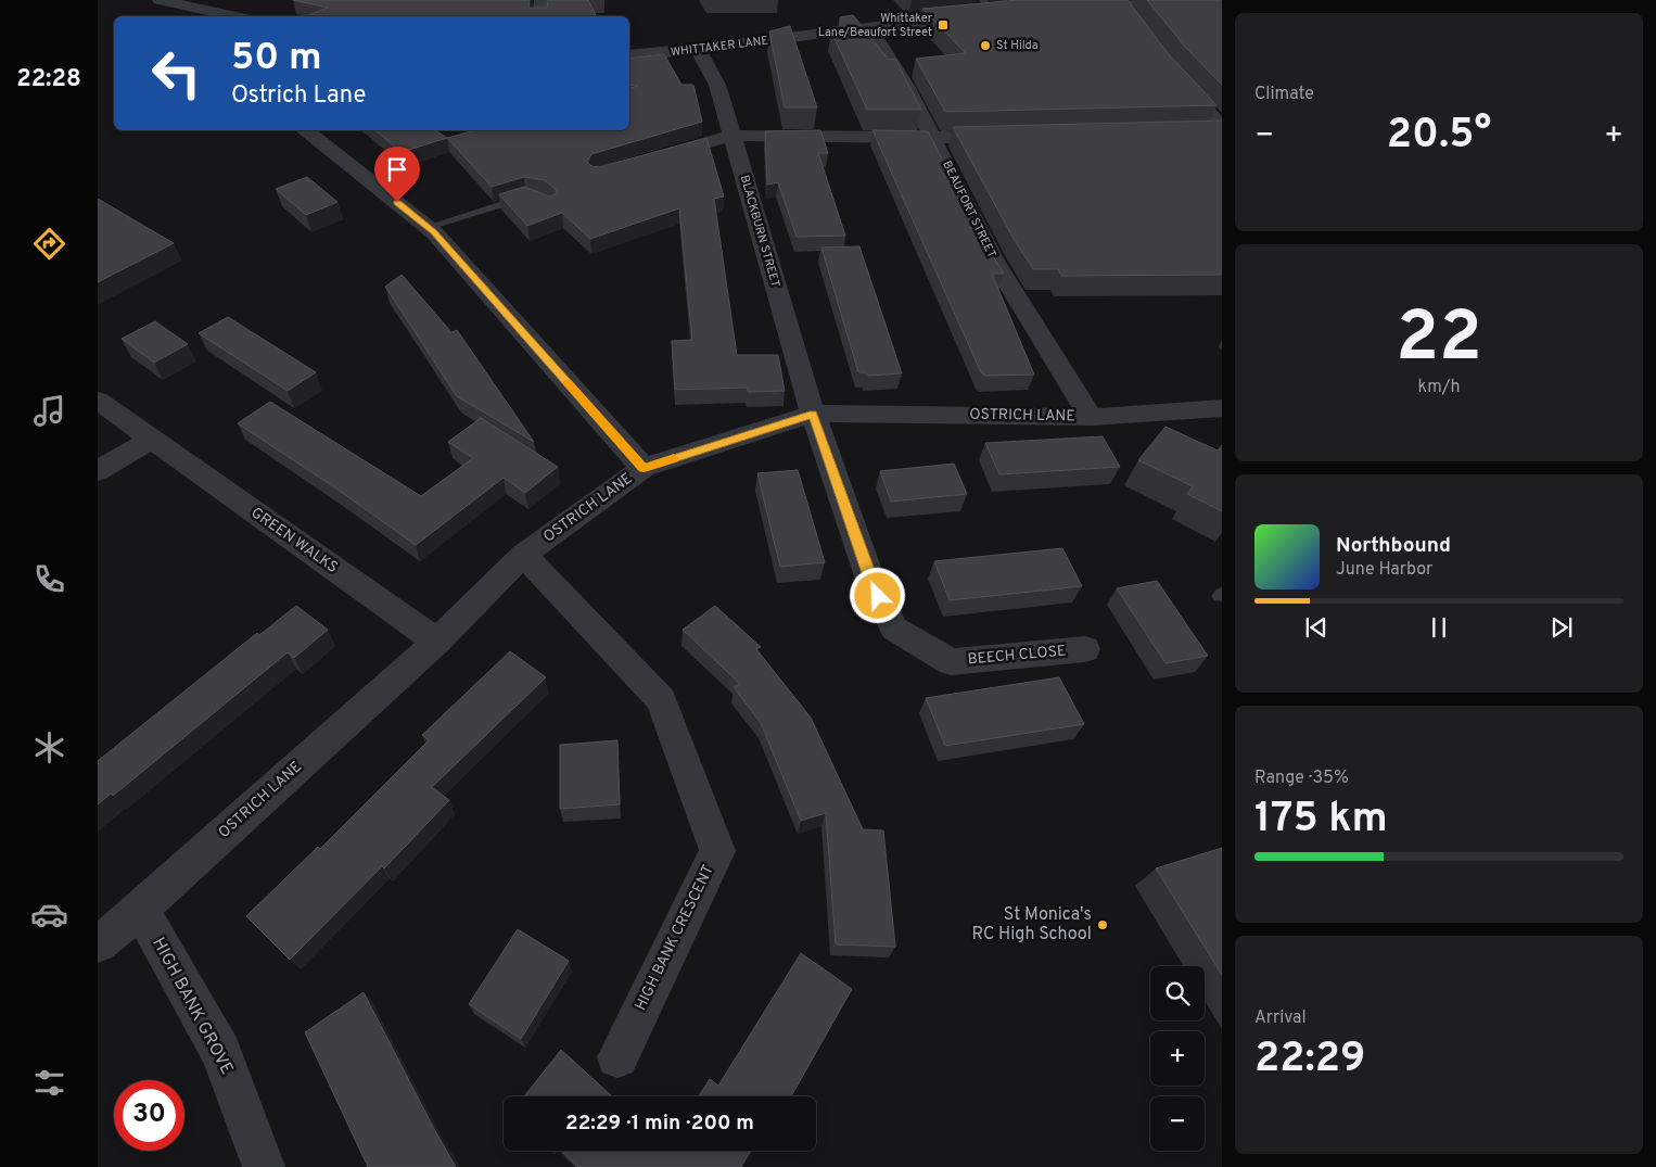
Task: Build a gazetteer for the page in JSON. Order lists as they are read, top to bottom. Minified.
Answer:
{"streets":{"street":["WHITTAKER LANE","BEAUFORT STREET","BLACKBURN STREET","OSTRICH LANE","GREEN WALKS","BEECH CLOSE","HIGH BANK CRESCENT","HIGH BANK GROVE"]},"crossings":[["WHITTAKER LANE","BEAUFORT STREET"],["WHITTAKER LANE","BLACKBURN STREET"],["BEAUFORT STREET","OSTRICH LANE"],["BLACKBURN STREET","OSTRICH LANE"],["BLACKBURN STREET","BEECH CLOSE"],["OSTRICH LANE","GREEN WALKS"],["OSTRICH LANE","BEECH CLOSE"],["OSTRICH LANE","HIGH BANK CRESCENT"],["OSTRICH LANE","HIGH BANK GROVE"]],"places":{"transit":["Whittaker Lane/Beaufort Street"],"other":["St Hilda","St Monica's RC High School"]},"page":{"tabs":"22:28","tile":["Climate",["22","km/h"],["Range · 35%","175 km"],["Arrival","22:29"]],"turn":["50 m","Ostrich Lane"],"heat":["−","20.5°","+"],"song":["Northbound","June Harbor"],"map_buttons":["+","−"],"limit":"30","trip":"22:29 · 1 min · 200 m"}}
